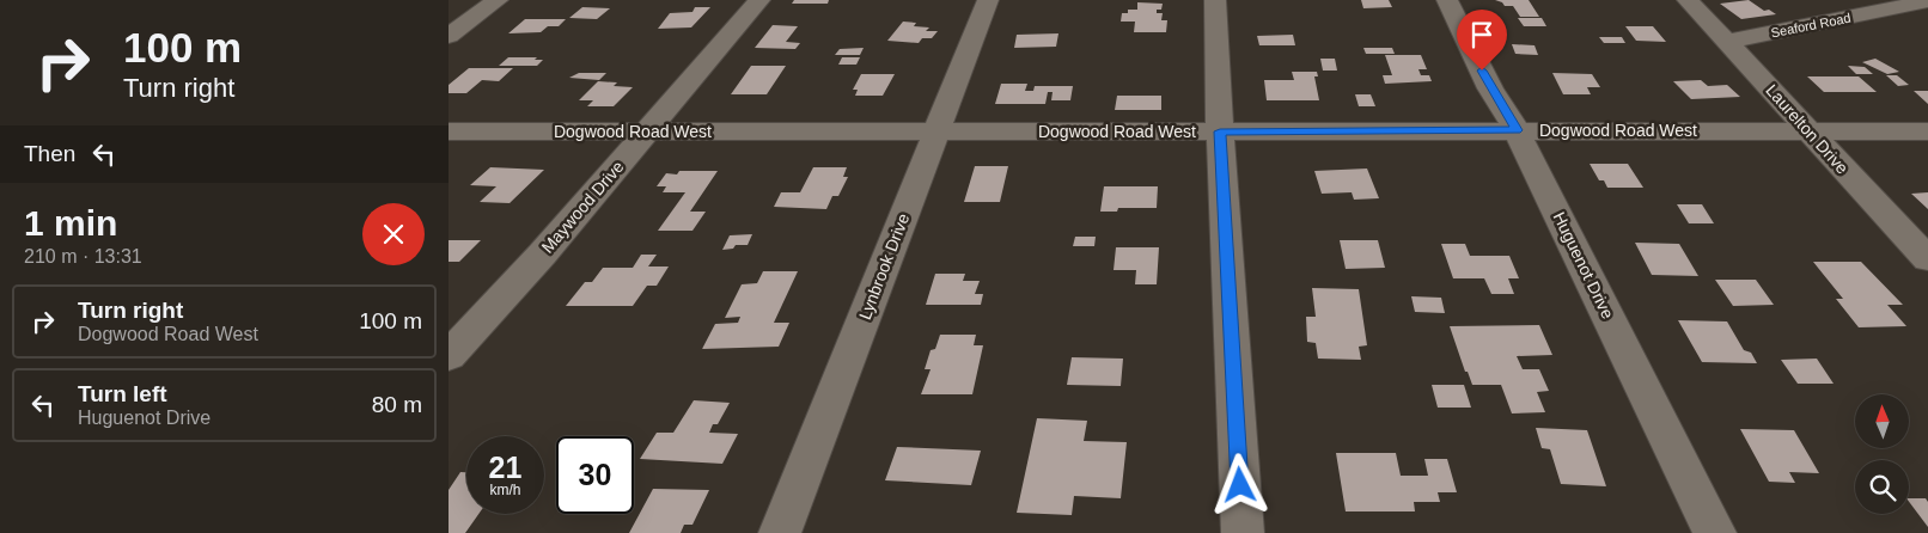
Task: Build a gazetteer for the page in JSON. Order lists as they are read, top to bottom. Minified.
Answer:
{"streets":{"street":["Seaford Road","Laurelton Drive","Dogwood Road West","Maywood Drive","Huguenot Drive","Lynbrook Drive"]},"crossings":[["Seaford Road","Laurelton Drive"],["Laurelton Drive","Dogwood Road West"],["Dogwood Road West","Maywood Drive"],["Dogwood Road West","Huguenot Drive"],["Dogwood Road West","Lynbrook Drive"]],"north":"top","page":{"turn":["100 m","Turn right"],"then":"Then","heading":["1 min","210 m · 13:31"],"list":[{"name":"Turn right","note":"Dogwood Road West","value":"100 m"},{"name":"Turn left","note":"Huguenot Drive","value":"80 m"}],"speed":"21 km/h","limit":"30"}}
